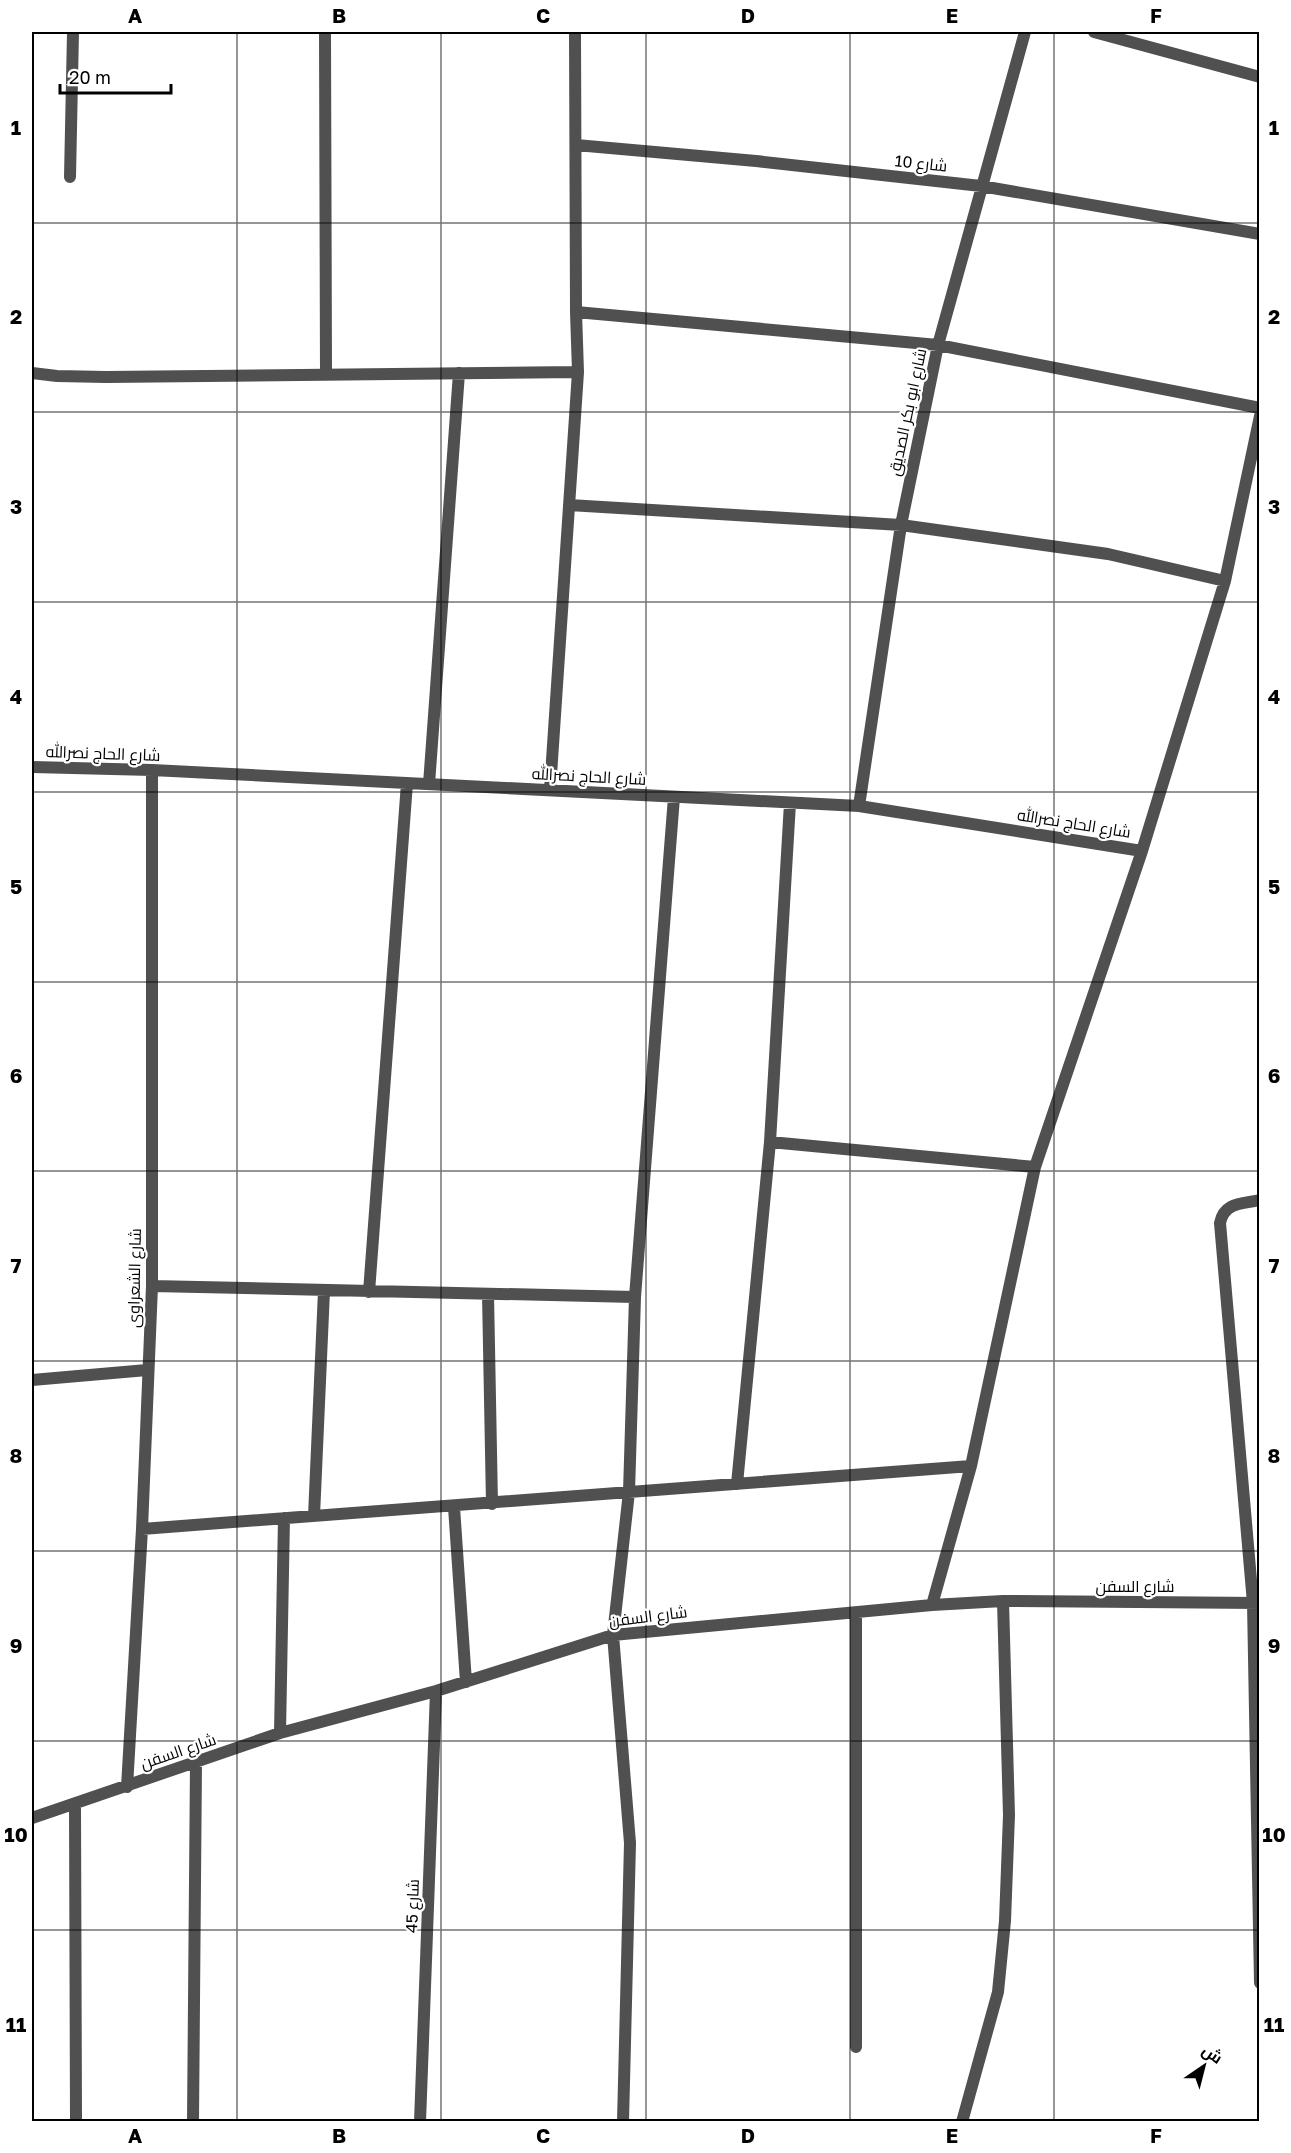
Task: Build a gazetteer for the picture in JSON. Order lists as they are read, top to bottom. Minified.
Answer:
{"streets":{"street":["شارع 10","شارع ابو بكر الصديق","شارع الحاج نصرالله","شارع الشعراوى","شارع السفن","شارع 45"]},"crossings":[["شارع 10","شارع ابو بكر الصديق"],["شارع ابو بكر الصديق","شارع الحاج نصرالله"],["شارع الحاج نصرالله","شارع الشعراوى"],["شارع الشعراوى","شارع السفن"],["شارع السفن","شارع 45"]],"scale_bar":"20 m","north":"top right","grid":{"columns":["A","B","C","D","E","F"],"rows":["1","2","3","4","5","6","7","8","9","10","11"]}}
